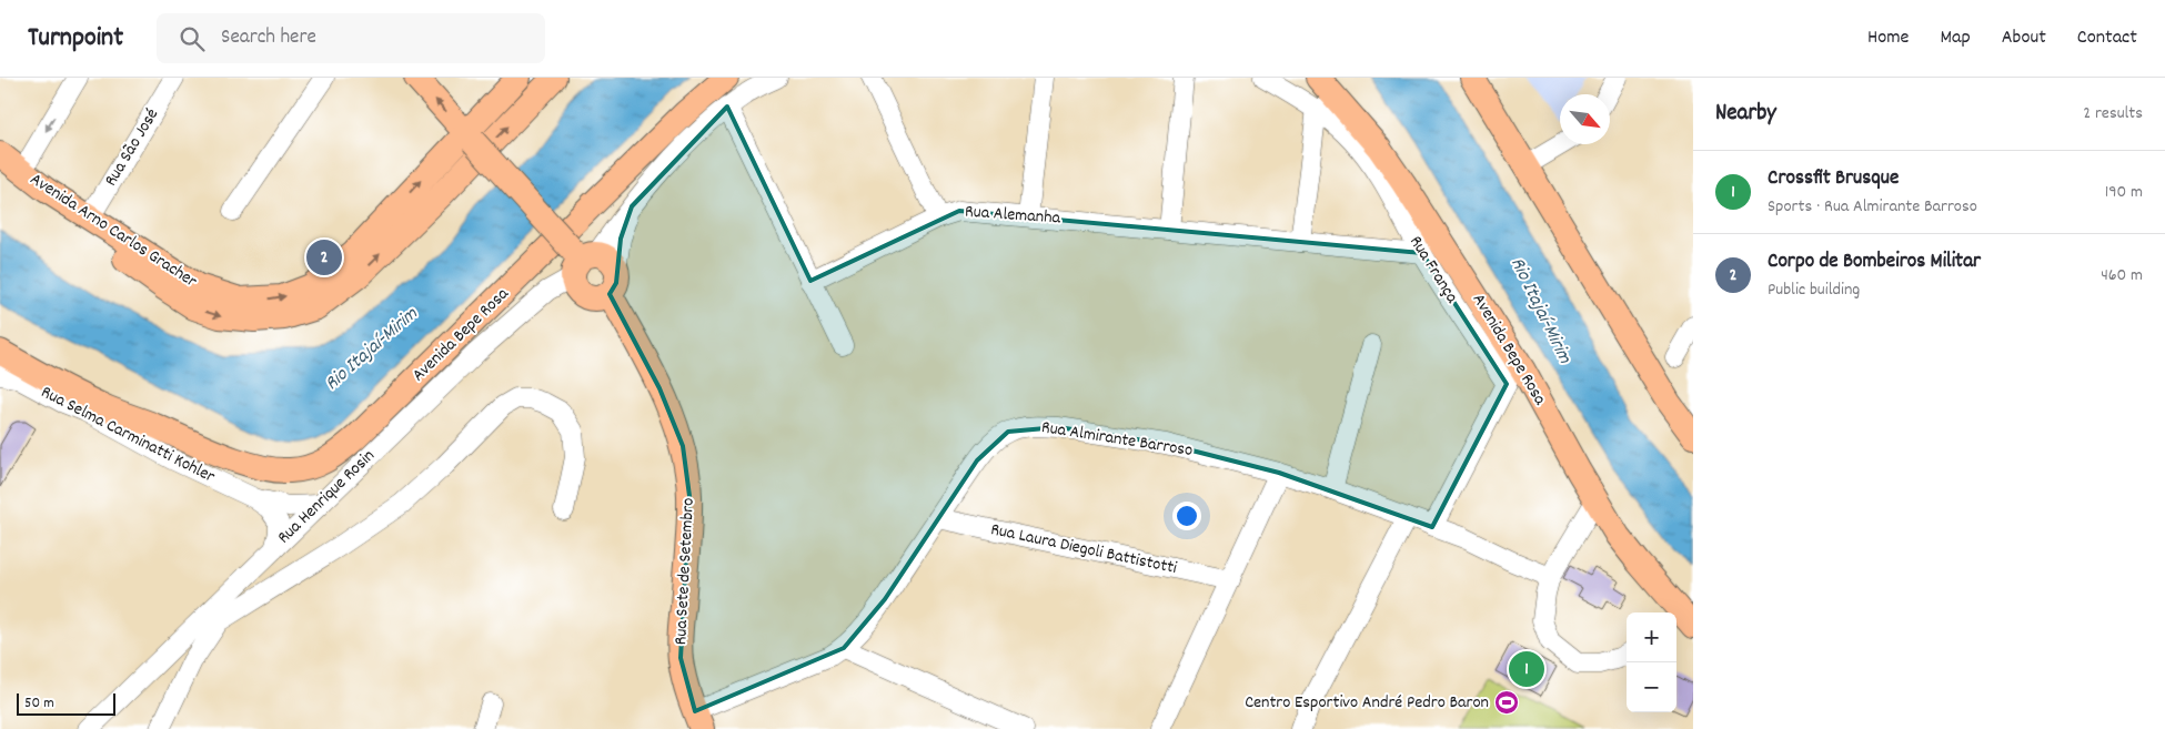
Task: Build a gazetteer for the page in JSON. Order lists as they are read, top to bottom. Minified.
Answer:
{"streets":{"main road":["Avenida Arno Carlos Gracher","Avenida Bepe Rosa","Rua Sete de Setembro"],"street":["Rua São José","Rua Alemanha","Rua França","Rua Selma Carminatti Kohler","Rua Almirante Barroso","Rua Henrique Rosin","Rua Laura Diegoli Battistotti"]},"crossings":[["Rua São José","Avenida Arno Carlos Gracher"],["Rua Alemanha","Rua França"],["Rua França","Rua Almirante Barroso"],["Rua Selma Carminatti Kohler","Rua Henrique Rosin"],["Rua Almirante Barroso","Rua Laura Diegoli Battistotti"],["Rua Almirante Barroso","Rua Sete de Setembro"],["Rua Henrique Rosin","Rua Sete de Setembro"]],"one_way":["Avenida Arno Carlos Gracher"],"water":["Rio Itajaí-Mirim"],"places":{"sports":["Centro Esportivo André Pedro Baron"]},"scale_bar":"50 m","north":"bottom right","page":{"header":"Turnpoint","search":"Search here","nav":["Home","Map","About","Contact"],"heading":["Nearby","2 results"],"list":[{"mark":"1","name":"Crossfit Brusque","note":"Sports · Rua Almirante Barroso","value":"190 m"},{"mark":"2","name":"Corpo de Bombeiros Militar","note":"Public building","value":"460 m"}],"pins":["2","1"],"map_buttons":["+","−"],"scale":"50 m"}}
